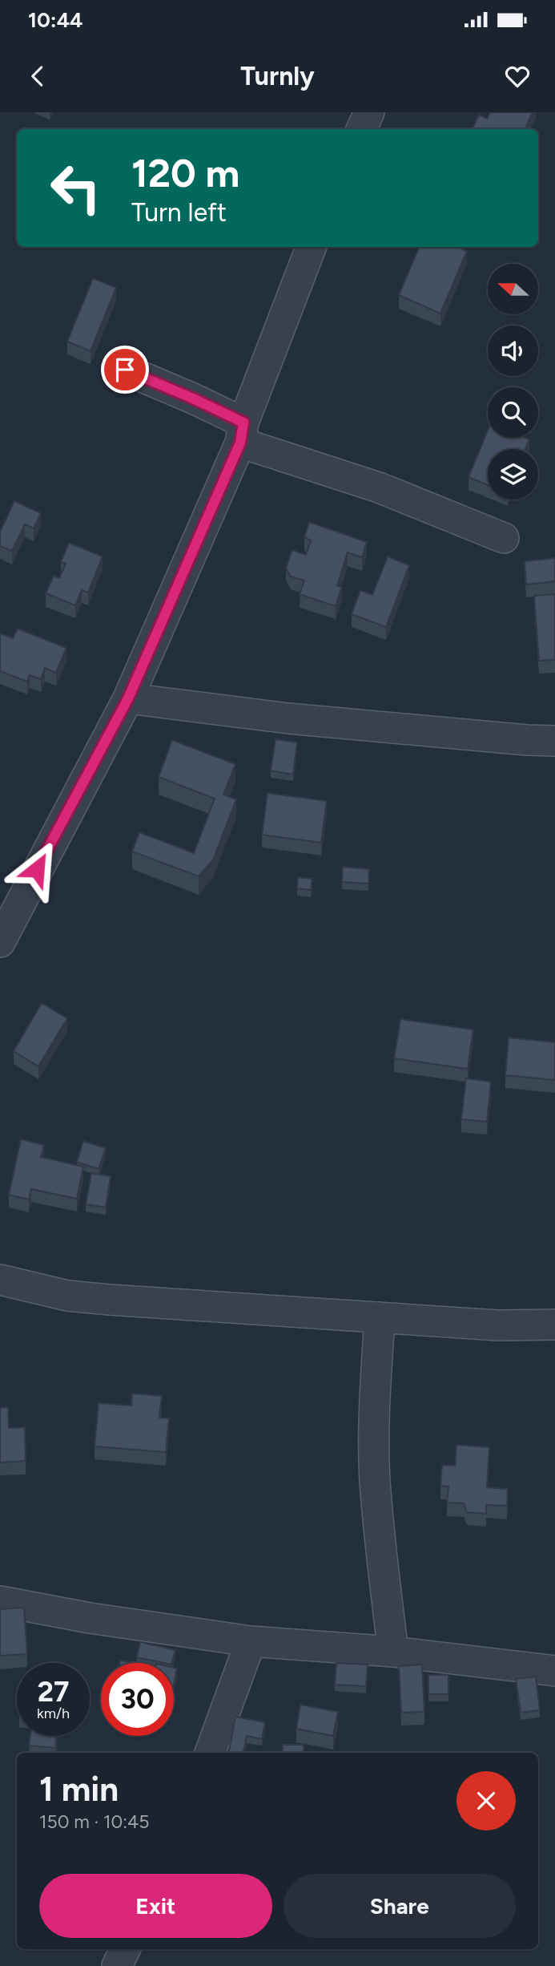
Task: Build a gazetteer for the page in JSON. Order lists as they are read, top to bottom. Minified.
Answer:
{"north":"left","page":{"status":"10:44","header":"Turnly","turn":["120 m","Turn left"],"speed":"27 km/h","limit":"30","heading":["1 min","150 m · 10:45"],"buttons":["Exit","Share"]}}
